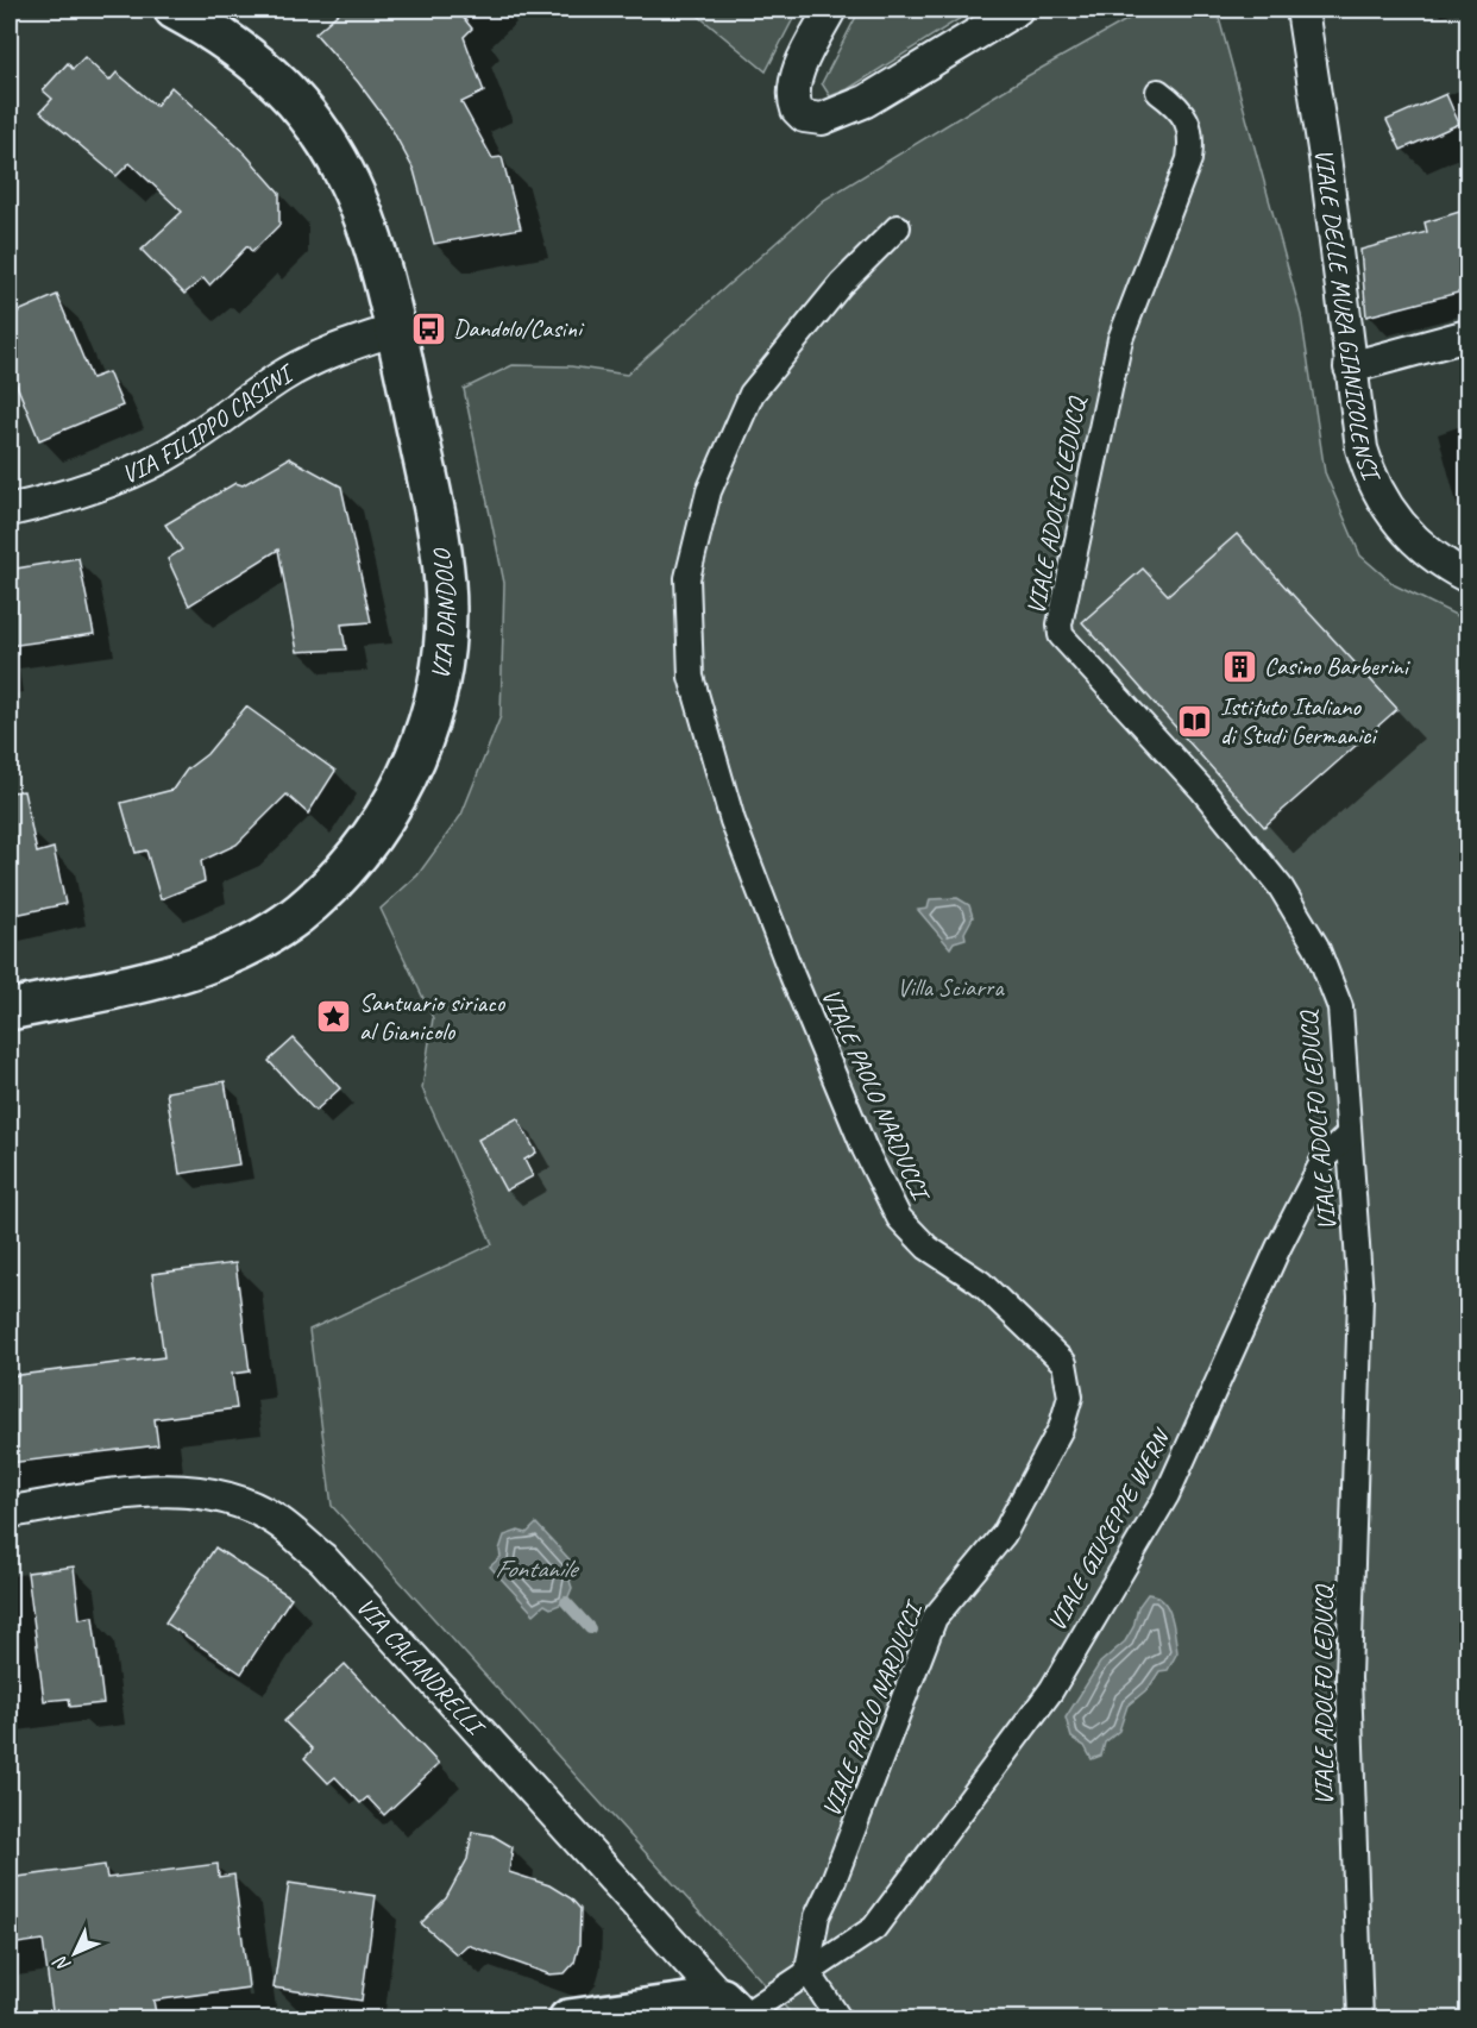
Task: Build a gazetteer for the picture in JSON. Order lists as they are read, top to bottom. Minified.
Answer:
{"streets":{"street":["VIALE DELLE MURA GIANICOLENSI","VIA FILIPPO CASINI","VIALE ADOLFO LEDUCQ","VIA DANDOLO","VIALE PAOLO NARDUCCI","VIALE GIUSEPPE WERN","VIA CALANDRELLI"]},"crossings":[["VIA FILIPPO CASINI","VIA DANDOLO"],["VIALE ADOLFO LEDUCQ","VIALE GIUSEPPE WERN"],["VIALE PAOLO NARDUCCI","VIALE GIUSEPPE WERN"]],"water":["Fontanile"],"parks":["Villa Sciarra"],"places":{"bus stop":["Dandolo/Casini"],"building":["Casino Barberini"],"library":["Istituto Italiano di Studi Germanici"],"place":["Santuario siriaco al Gianicolo"]},"north":"bottom left"}
